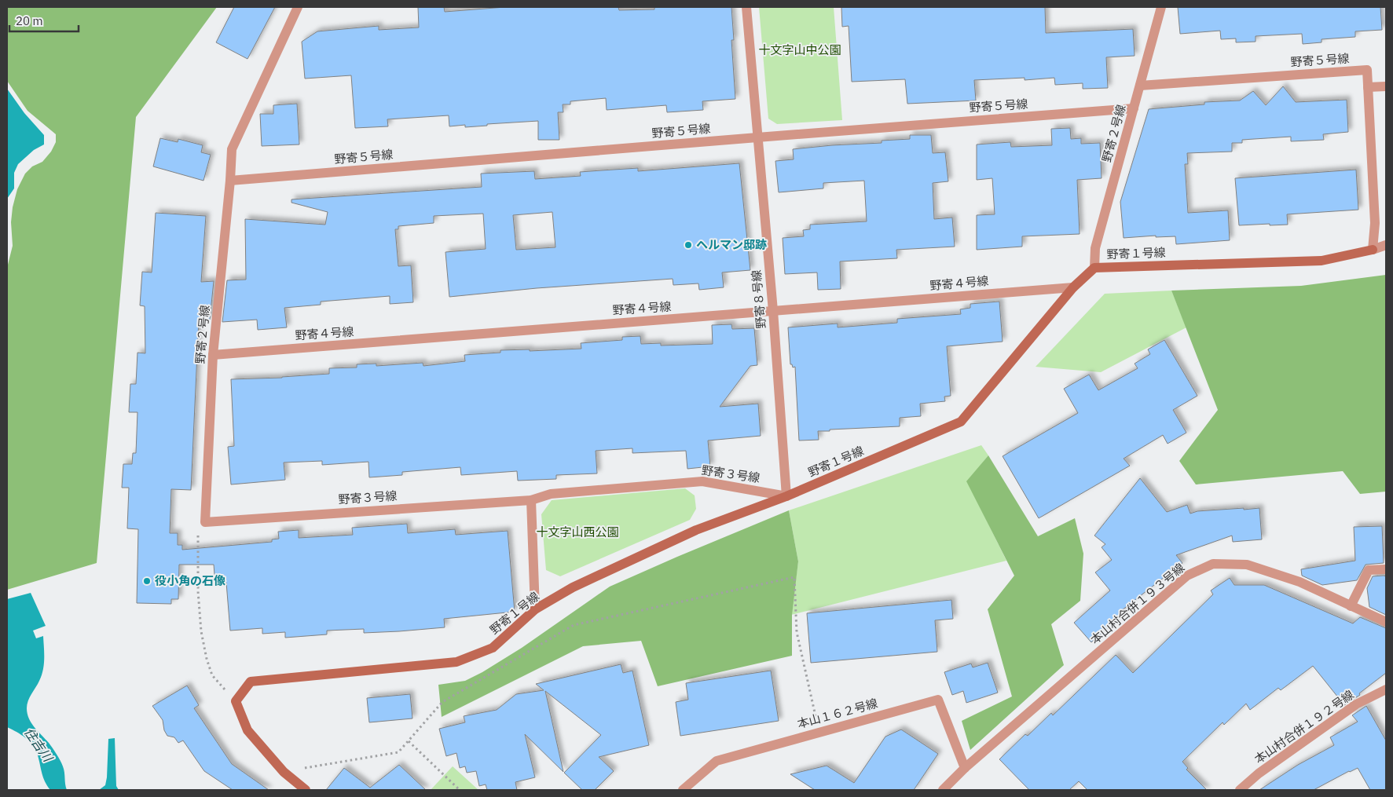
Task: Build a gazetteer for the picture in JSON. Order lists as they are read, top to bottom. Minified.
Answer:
{"streets":{"street":["野寄５号線","野寄２号線","野寄１号線","野寄４号線","野寄８号線","野寄３号線","本山村合併１９３号線","本山１６２号線","本山村合併１９２号線"]},"crossings":[["野寄５号線","野寄２号線"],["野寄５号線","野寄８号線"],["野寄２号線","野寄１号線"],["野寄２号線","野寄４号線"],["野寄２号線","野寄３号線"],["野寄１号線","野寄４号線"],["野寄１号線","野寄８号線"],["野寄１号線","野寄３号線"],["野寄４号線","野寄８号線"],["野寄８号線","野寄３号線"],["本山村合併１９３号線","本山１６２号線"]],"water":["住吉川"],"parks":["十文字山中公園","十文字山西公園"],"places":["ヘルマン邸跡","役小角の石像"],"scale_bar":"20 m"}
